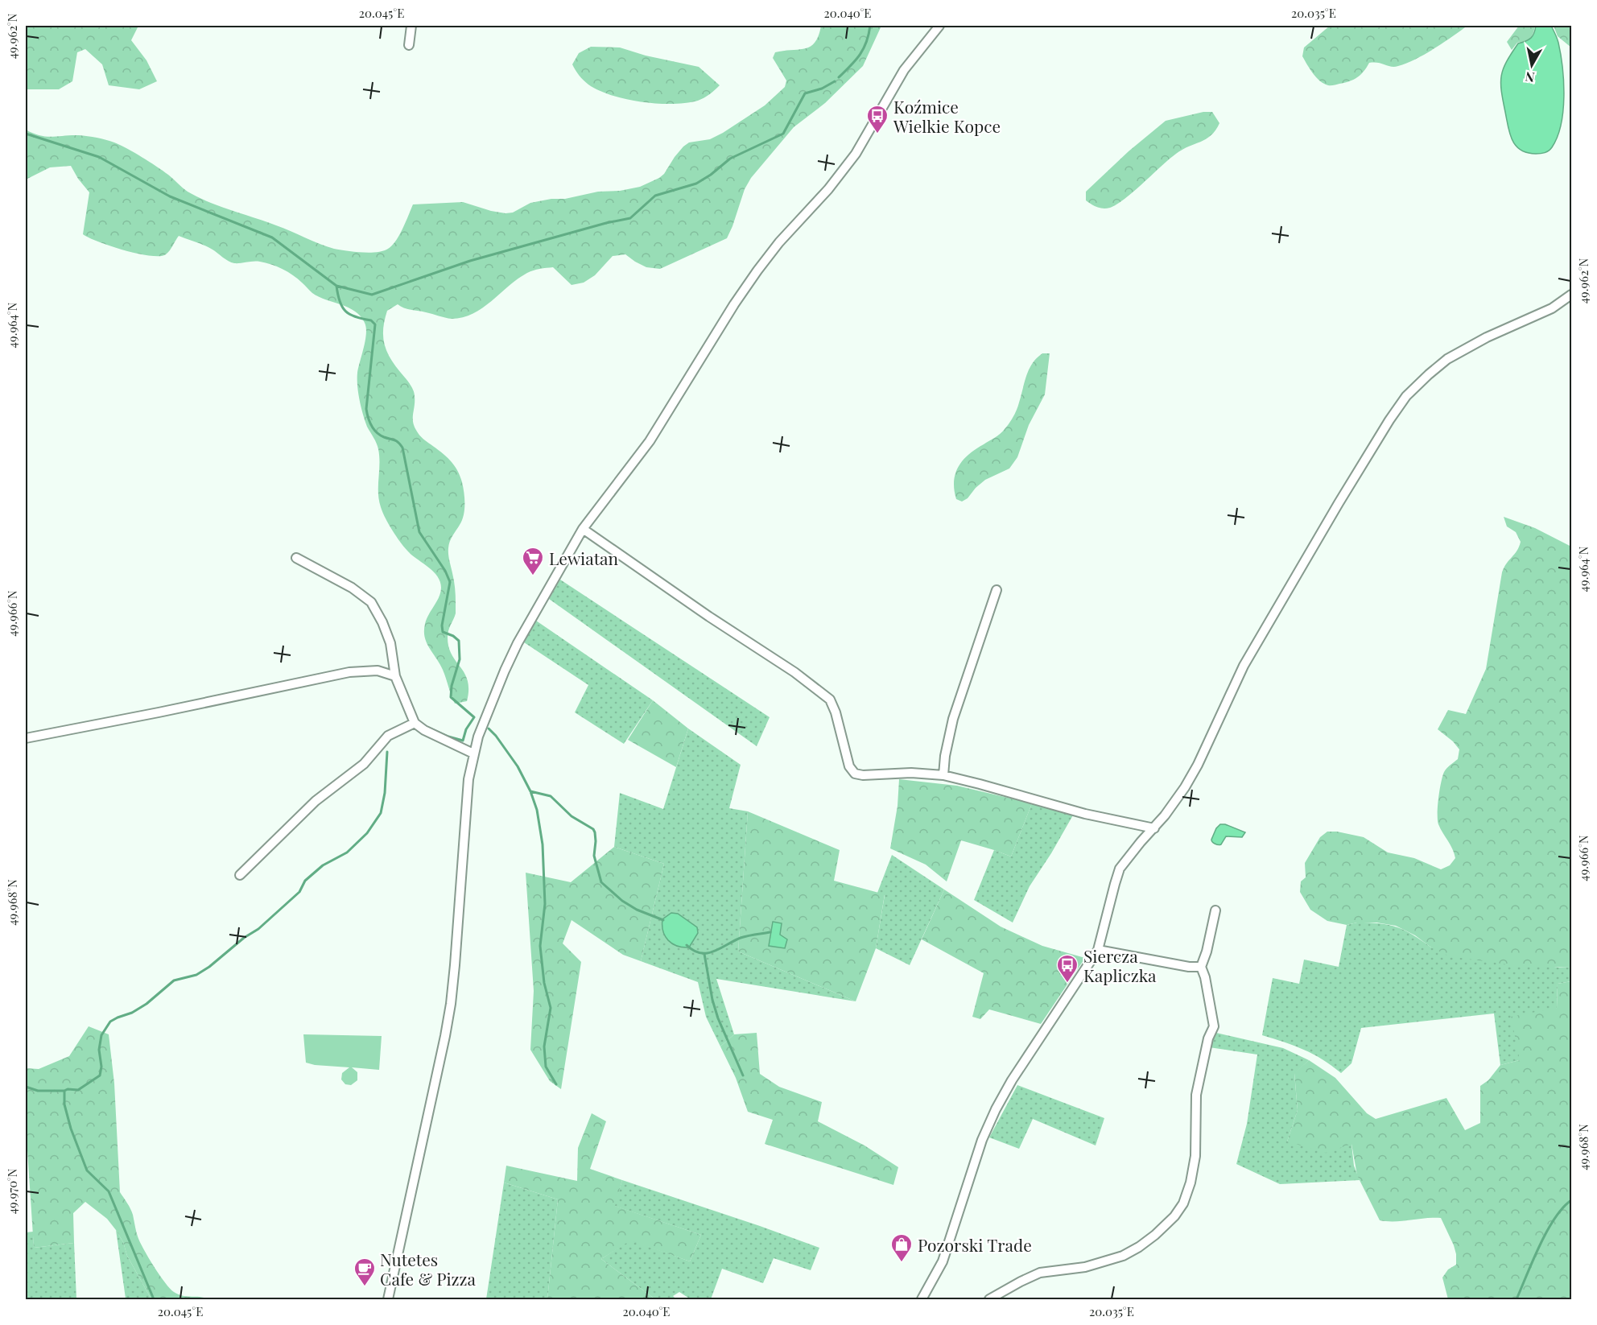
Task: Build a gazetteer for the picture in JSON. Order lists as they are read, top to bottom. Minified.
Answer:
{"places":{"bus stop":["Koźmice Wielkie Kopce","Siercza Kapliczka"],"supermarket":["Lewiatan"],"shop":["Pozorski Trade"],"cafe":["Nutetes Cafe & Pizza"]},"north":"bottom","coordinates":["20.045°E","20.040°E","20.035°E","49.962°N","49.964°N","49.966°N","49.968°N","49.970°N"]}
